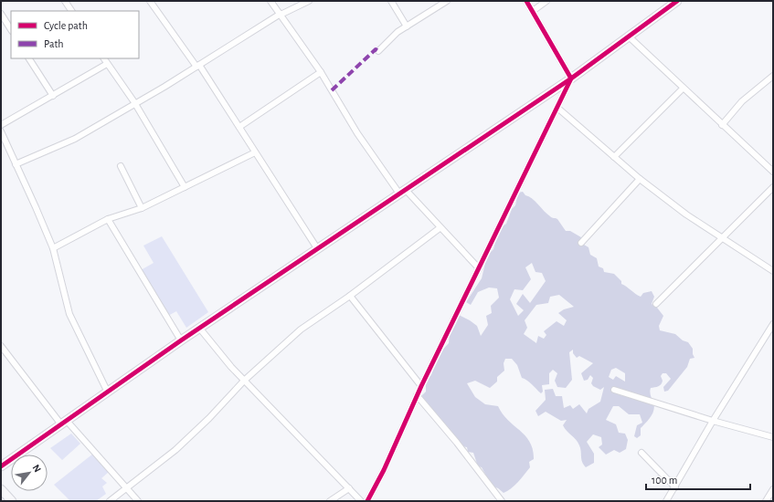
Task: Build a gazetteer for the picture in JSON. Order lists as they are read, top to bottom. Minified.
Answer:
{"legend":["Cycle path","Path"],"scale_bar":"100 m","north":"top right"}
